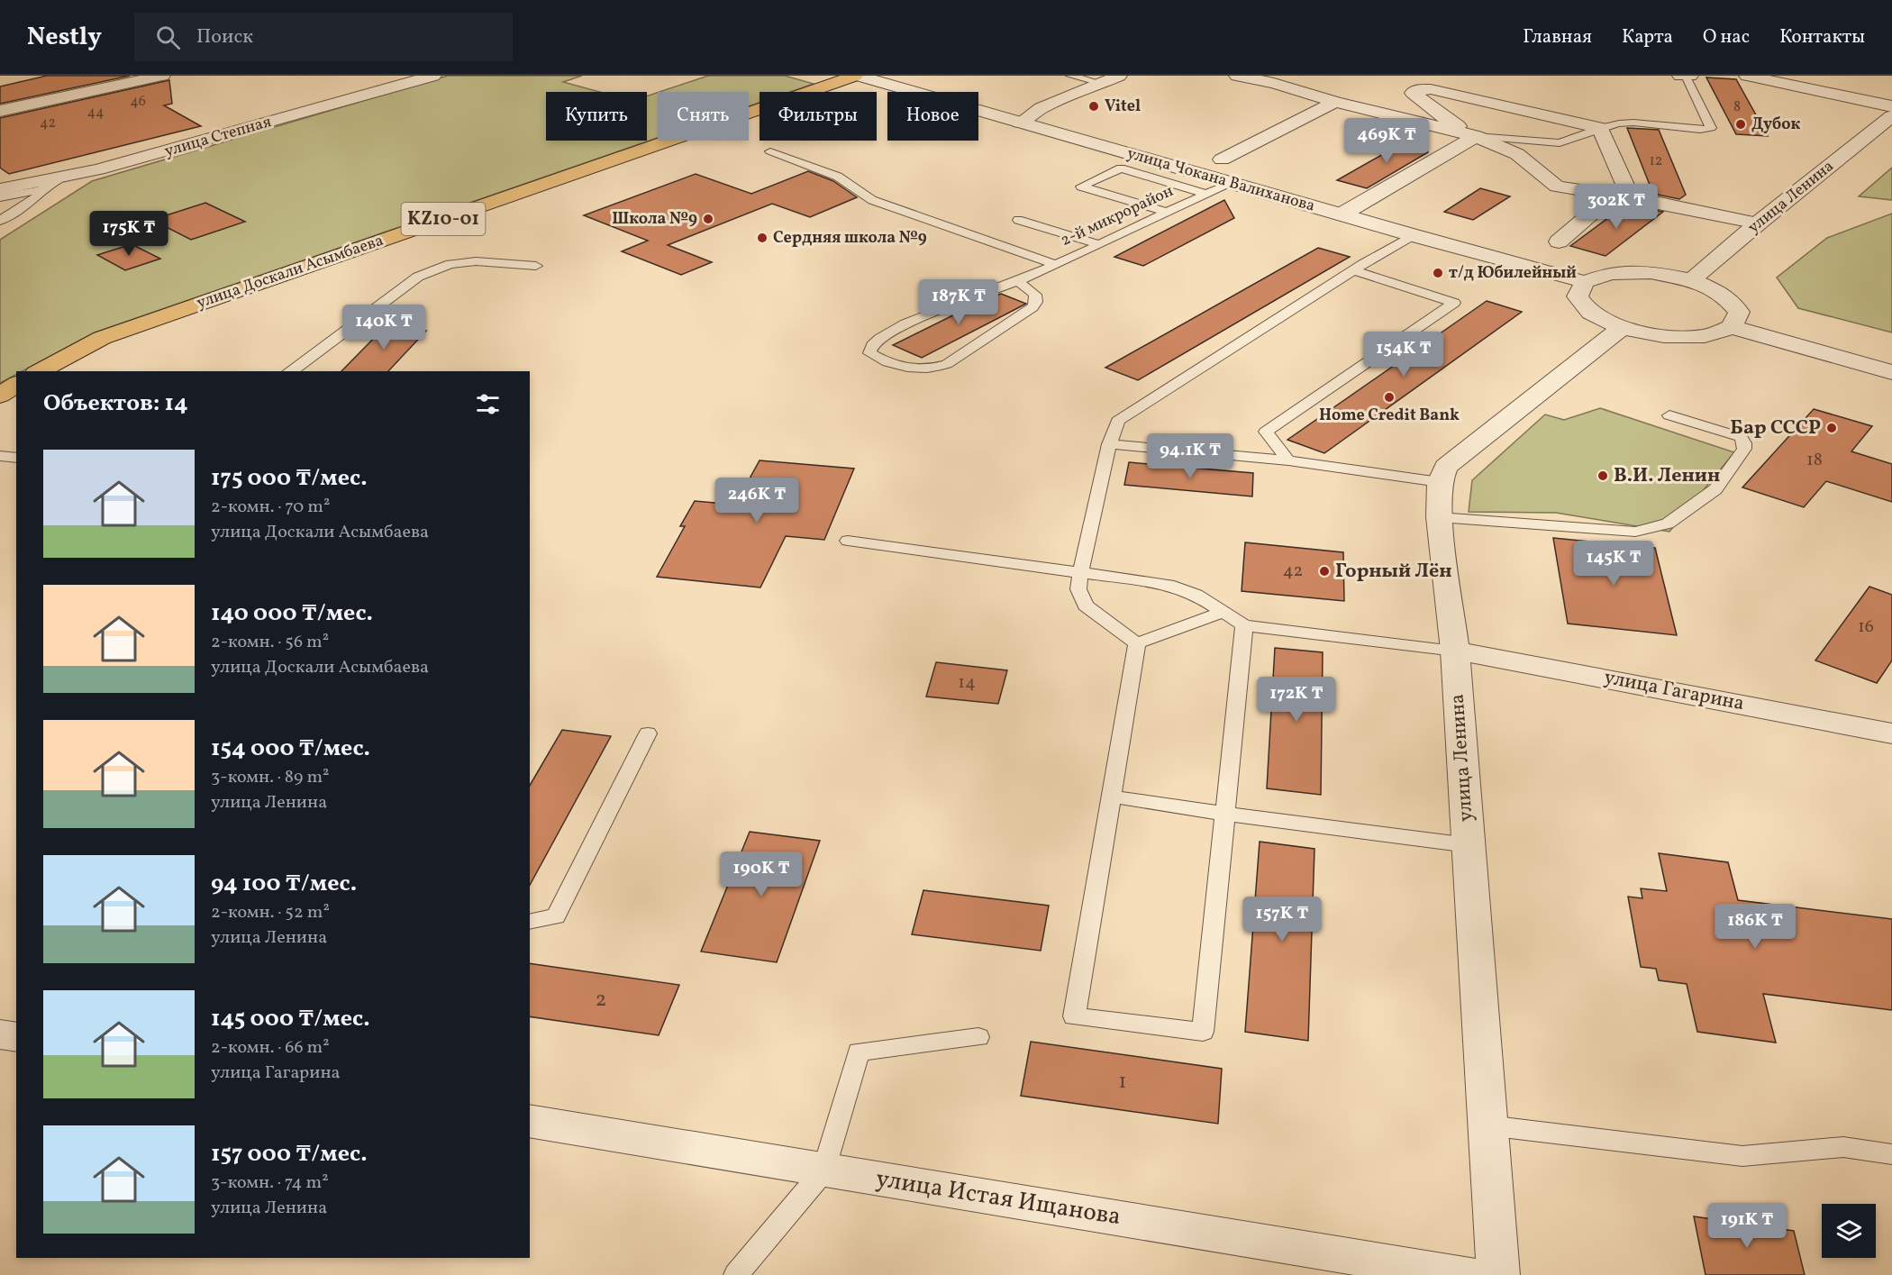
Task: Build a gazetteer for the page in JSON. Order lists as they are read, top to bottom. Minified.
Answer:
{"streets":{"main road":["KZ10-01","улица Доскали Асымбаева"],"street":["улица Степная","улица Чокана Валиханова","улица Ленина","улица Гагарина","улица Истая Ищанова"],"lane":["2-й микрорайон"]},"crossings":[["улица Чокана Валиханова","2-й микрорайон"],["улица Чокана Валиханова","улица Доскали Асымбаева"],["улица Ленина","улица Гагарина"]],"places":["Vitel","Дубок","Школа №9","Сердняя школа №9","т/д Юбилейный","Home Credit Bank","Бар СССР","В.И. Ленин","Горный Лён"],"house_numbers":["46","8","44","42","12","18","42","16","14","2","1"],"page":{"header":"Nestly","search":"Поиск","nav":["Главная","Карта","О нас","Контакты"],"chip":["Купить","Снять","Фильтры","Новое"],"price":["469K ₸","302K ₸","175K ₸","187K ₸","140K ₸","154K ₸","94.1K ₸","246K ₸","145K ₸","172K ₸","190K ₸","157K ₸","186K ₸","191K ₸"],"heading":"Объектов: 14","list":[{"name":"175 000 ₸/мес.","note":"2-комн. · 70 m² · улица Доскали Асымбаева"},{"name":"140 000 ₸/мес.","note":"2-комн. · 56 m² · улица Доскали Асымбаева"},{"name":"154 000 ₸/мес.","note":"3-комн. · 89 m² · улица Ленина"},{"name":"94 100 ₸/мес.","note":"2-комн. · 52 m² · улица Ленина"},{"name":"145 000 ₸/мес.","note":"2-комн. · 66 m² · улица Гагарина"},{"name":"157 000 ₸/мес.","note":"3-комн. · 74 m² · улица Ленина"}]}}
